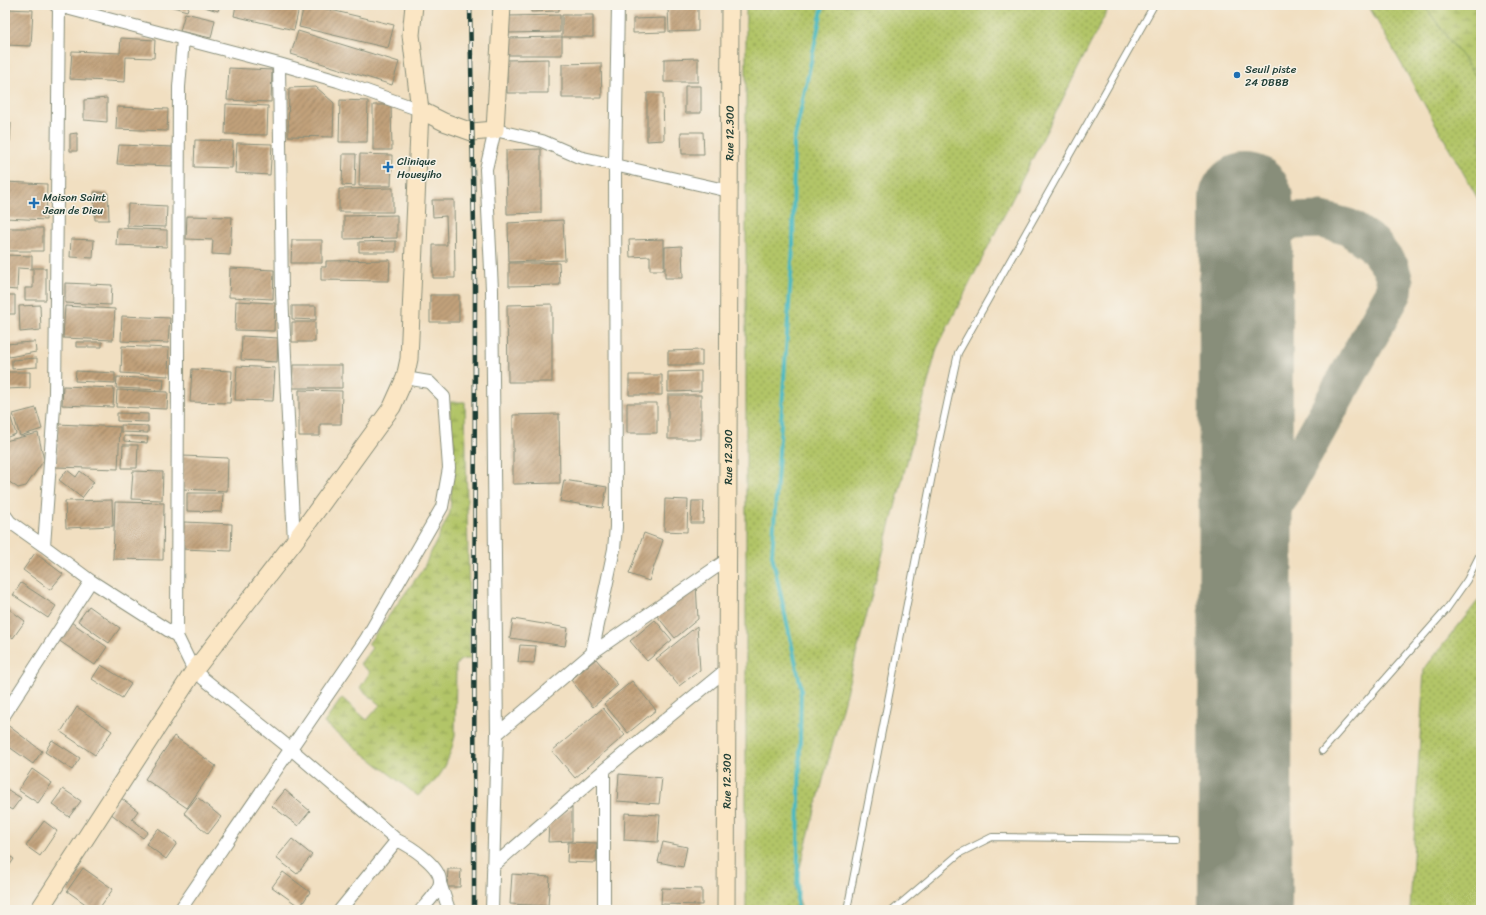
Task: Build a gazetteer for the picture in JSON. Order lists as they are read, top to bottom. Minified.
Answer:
{"streets":{"main road":["Rue 12.300"]},"places":{"other":["Seuil piste 24 DBBB"],"health":["Clinique Houeyiho","Maison Saint Jean de Dieu"]}}
